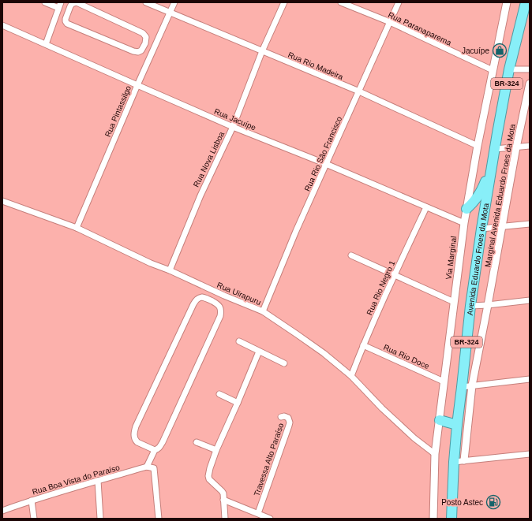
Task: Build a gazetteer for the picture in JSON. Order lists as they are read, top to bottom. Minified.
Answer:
{"streets":{"highway":["BR-324","Avenida Eduardo Froes da Mota"],"street":["Rua Paranaparema","Rua Rio Madeira","Rua Pintassilgo","Rua Jacuípe","Rua Rio São Francisco","Rua Nova Lisboa","Marginal Avenida Eduardo Froes da Mota","Via Marginal","Rua Rio Negro 1","Rua Uirapuru","Rua Rio Doce","Travessa Alto Paraíso","Rua Boa Vista do Paraíso"]},"crossings":[["Rua Paranaparema","Rua Rio São Francisco"],["Rua Paranaparema","Via Marginal"],["Rua Rio Madeira","Rua Pintassilgo"],["Rua Rio Madeira","Rua Rio São Francisco"],["Rua Rio Madeira","Rua Nova Lisboa"],["Rua Rio Madeira","Via Marginal"],["Rua Pintassilgo","Rua Jacuípe"],["Rua Pintassilgo","Rua Uirapuru"],["Rua Jacuípe","Rua Rio São Francisco"],["Rua Jacuípe","Rua Nova Lisboa"],["Rua Jacuípe","Via Marginal"],["Rua Jacuípe","Rua Rio Negro 1"],["Rua Rio São Francisco","Rua Uirapuru"],["Rua Nova Lisboa","Rua Uirapuru"],["Via Marginal","Rua Uirapuru"],["Via Marginal","Rua Rio Doce"],["Rua Rio Negro 1","Rua Uirapuru"],["Rua Rio Negro 1","Rua Rio Doce"]],"places":{"shop":["Jacuípe"],"fuel station":["Posto Astec"]}}
